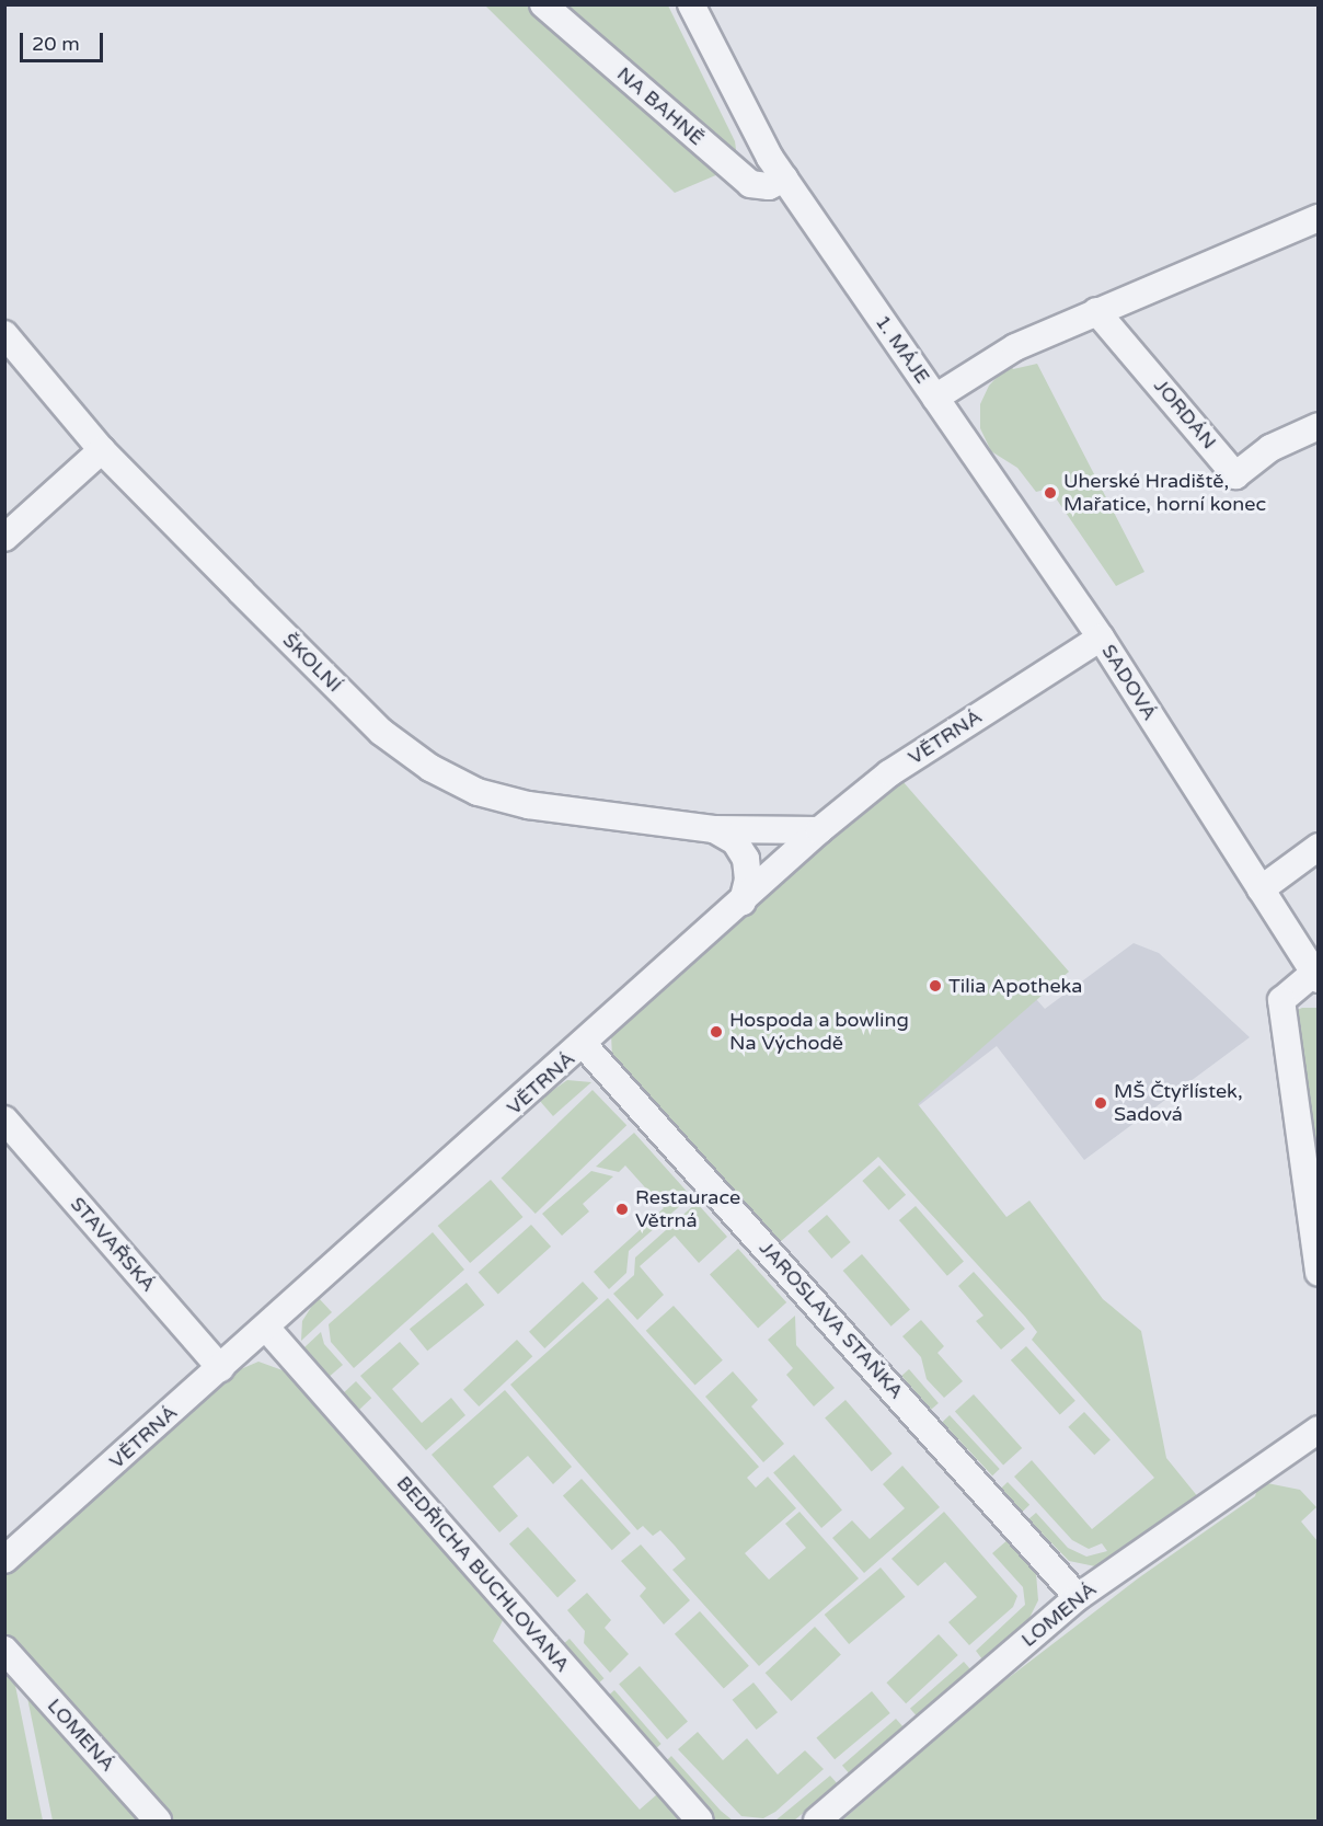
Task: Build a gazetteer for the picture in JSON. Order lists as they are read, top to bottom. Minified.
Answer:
{"streets":{"street":["NA BAHNĚ","1. MÁJE","JORDÁN","ŠKOLNÍ","SADOVÁ","VĚTRNÁ","STAVAŘSKÁ","JAROSLAVA STAŇKA","BEDŘICHA BUCHLOVANA","LOMENÁ"]},"crossings":[["NA BAHNĚ","1. MÁJE"],["1. MÁJE","JORDÁN"],["1. MÁJE","SADOVÁ"],["ŠKOLNÍ","VĚTRNÁ"],["SADOVÁ","VĚTRNÁ"],["VĚTRNÁ","STAVAŘSKÁ"],["VĚTRNÁ","JAROSLAVA STAŇKA"],["VĚTRNÁ","BEDŘICHA BUCHLOVANA"],["JAROSLAVA STAŇKA","LOMENÁ"]],"places":["Uherské Hradiště, Mařatice, horní konec","Tilia Apotheka","Hospoda a bowling Na Východě","MŠ Čtyřlístek, Sadová","Restaurace Větrná"],"scale_bar":"20 m"}
